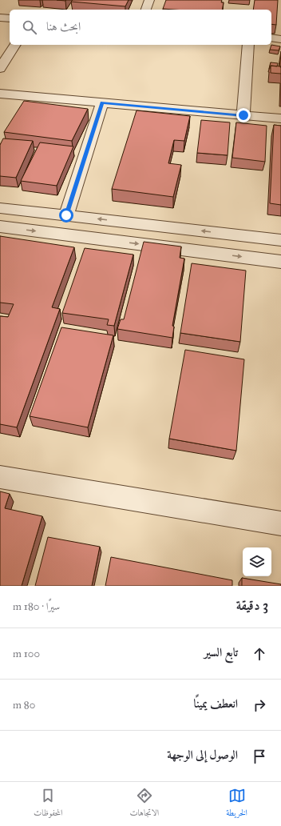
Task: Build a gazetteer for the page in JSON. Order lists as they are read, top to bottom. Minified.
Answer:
{"page":{"search":"ابحث هنا","heading":["3 دقيقة","سيرًا · 180 m"],"list":[["تابع السير","100 m"],["انعطف يمينًا","80 m"],"الوصول إلى الوجهة"],"nav":["الخريطة","الاتجاهات","المحفوظات"]}}
